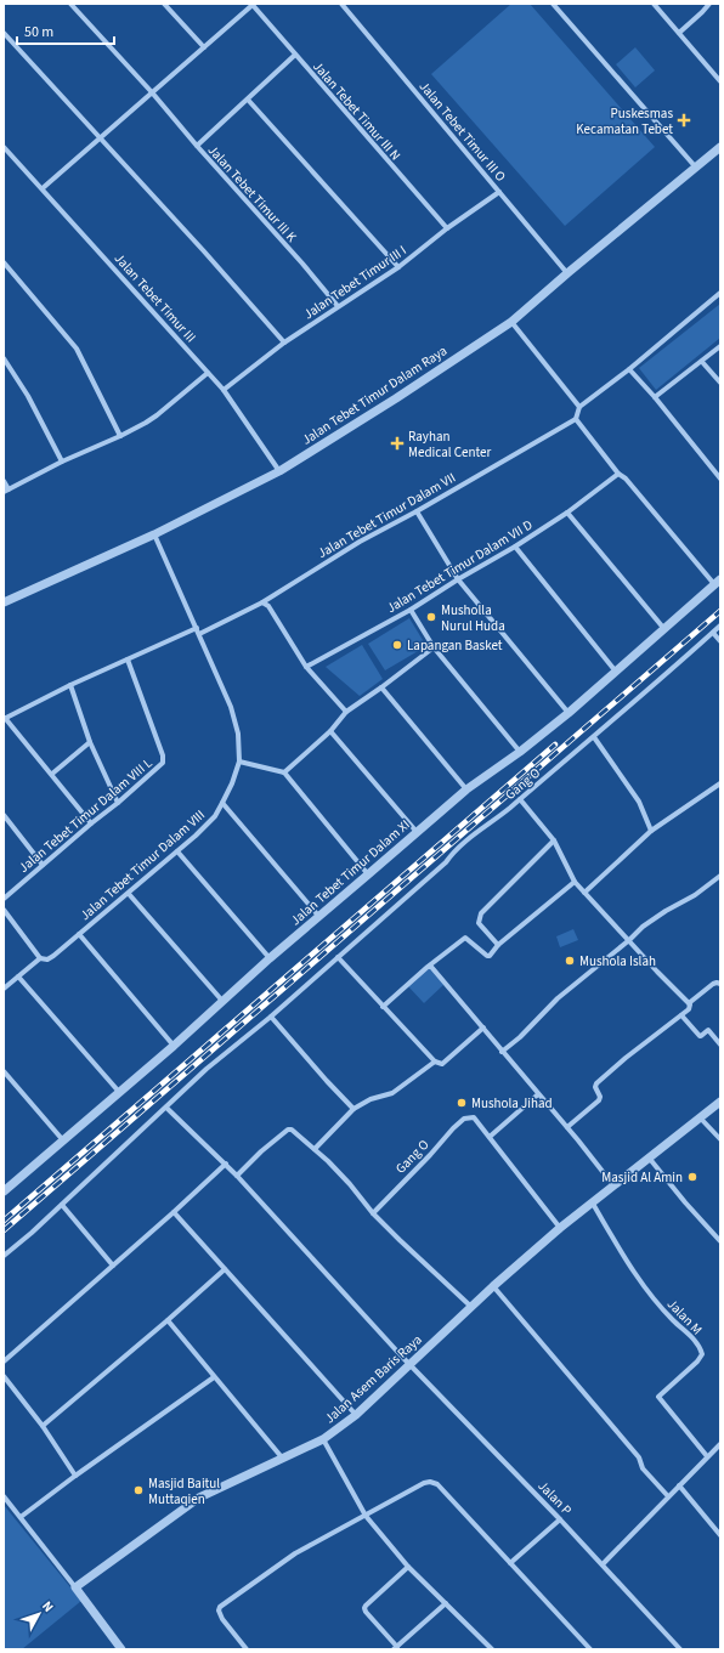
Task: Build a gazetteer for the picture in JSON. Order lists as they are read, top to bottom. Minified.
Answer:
{"streets":{"street":["Jalan Tebet Timur III N","Jalan Tebet Timur III O","Jalan Tebet Timur III K","Jalan Tebet Timur III I","Jalan Tebet Timur III","Jalan Tebet Timur Dalam Raya","Jalan Tebet Timur Dalam VII","Jalan Tebet Timur Dalam VII D","Gang O","Jalan Tebet Timur Dalam VIII L","Jalan Tebet Timur Dalam VIII","Jalan Tebet Timur Dalam XI","Jalan M","Jalan Asem Baris Raya","Jalan P"]},"crossings":[["Jalan Tebet Timur III N","Jalan Tebet Timur III I"],["Jalan Tebet Timur III O","Jalan Tebet Timur III I"],["Jalan Tebet Timur III O","Jalan Tebet Timur Dalam Raya"],["Jalan Tebet Timur III K","Jalan Tebet Timur III I"],["Jalan Tebet Timur III I","Jalan Tebet Timur III"],["Jalan Tebet Timur III","Jalan Tebet Timur Dalam Raya"],["Jalan Tebet Timur Dalam Raya","Jalan Tebet Timur Dalam VIII"],["Jalan Tebet Timur Dalam VII","Jalan Tebet Timur Dalam VIII"],["Gang O","Jalan Asem Baris Raya"],["Gang O","Jalan P"],["Jalan M","Jalan Asem Baris Raya"],["Jalan Asem Baris Raya","Jalan P"]],"places":{"health":["Puskesmas Kecamatan Tebet","Rayhan Medical Center"],"other":["Musholla Nurul Huda","Lapangan Basket","Mushola Islah","Mushola Jihad","Masjid Al Amin","Masjid Baitul Muttaqien"]},"scale_bar":"50 m","north":"top right"}
